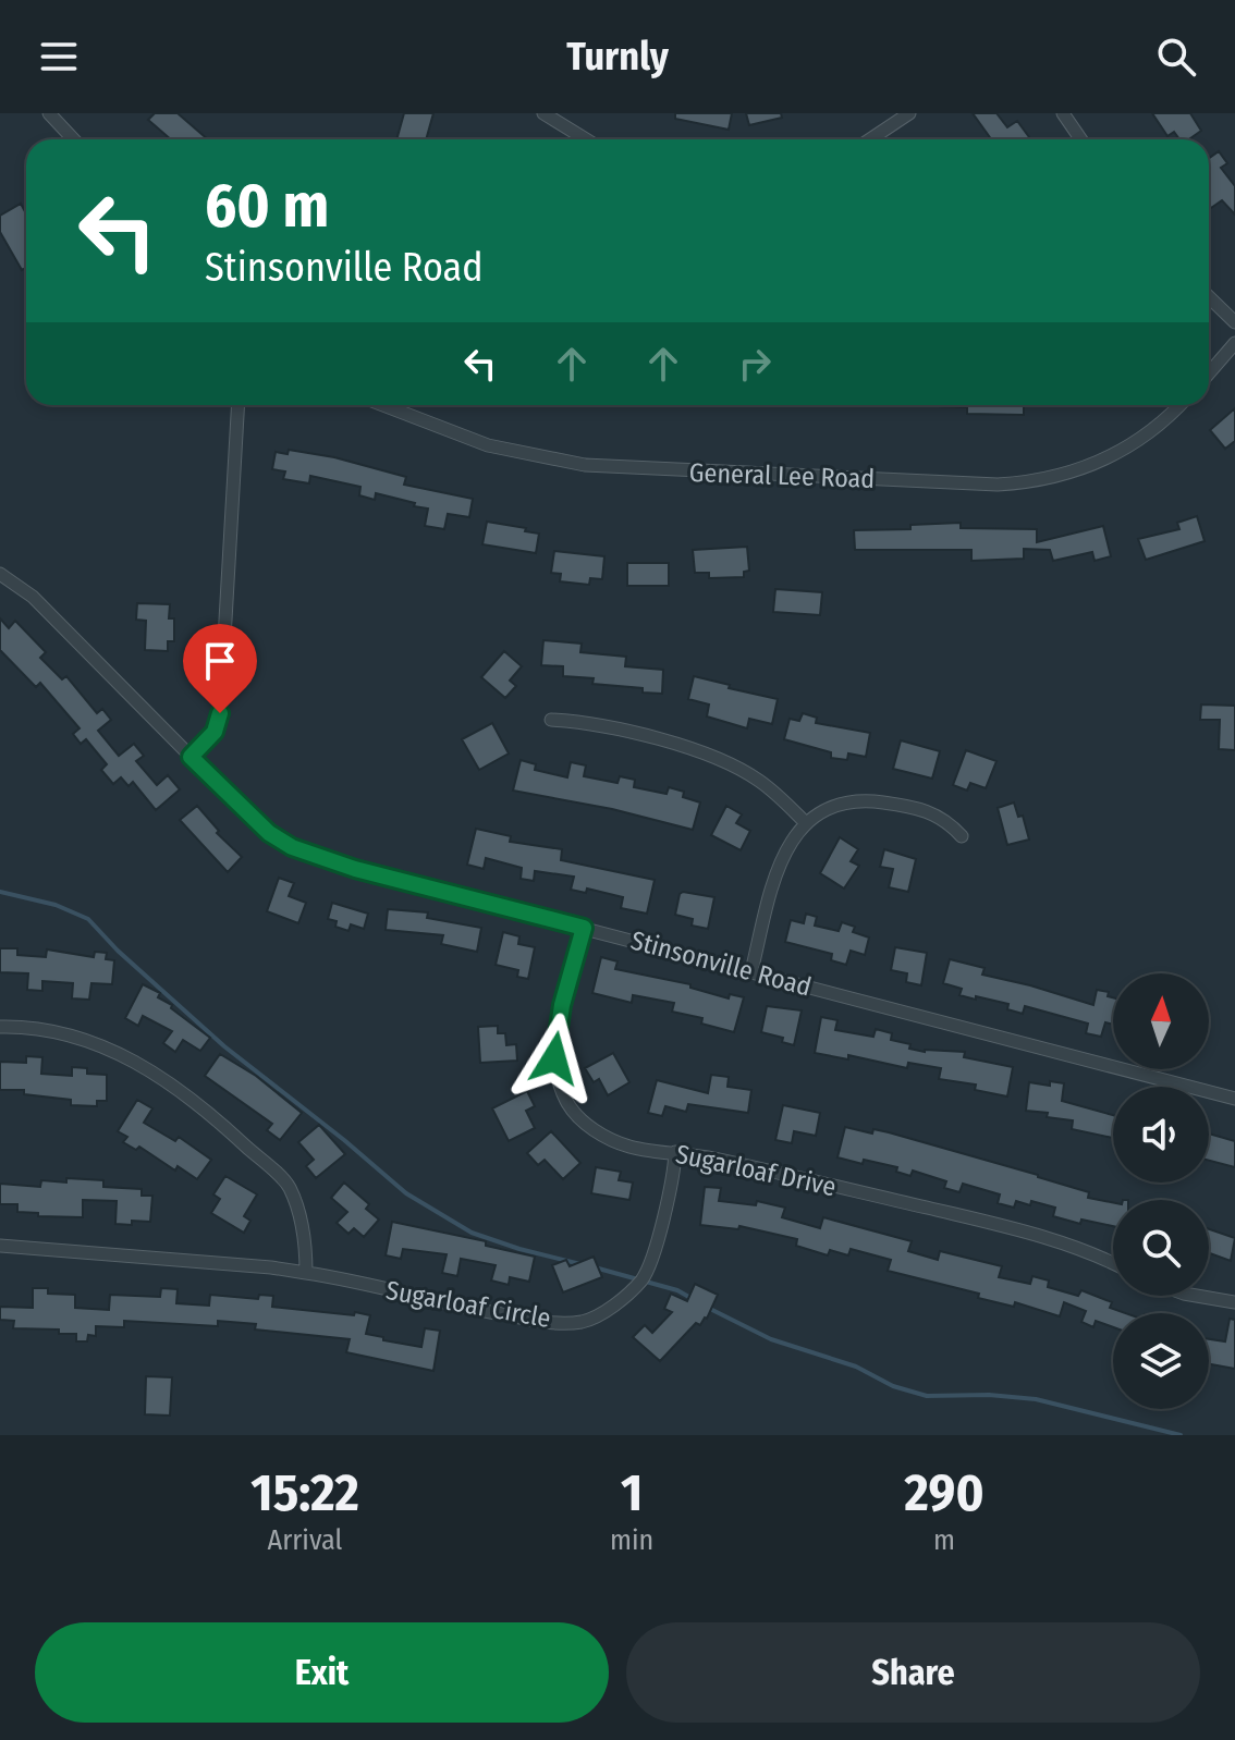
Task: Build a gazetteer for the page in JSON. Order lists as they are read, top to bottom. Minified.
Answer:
{"streets":{"street":["General Lee Road","Stinsonville Road","Sugarloaf Drive","Sugarloaf Circle"]},"crossings":[["Stinsonville Road","Sugarloaf Drive"],["Sugarloaf Drive","Sugarloaf Circle"]],"north":"top","page":{"header":"Turnly","turn":["60 m","Stinsonville Road"],"eta":["15:22","Arrival","1","min","290","m"],"buttons":["Exit","Share"]}}
